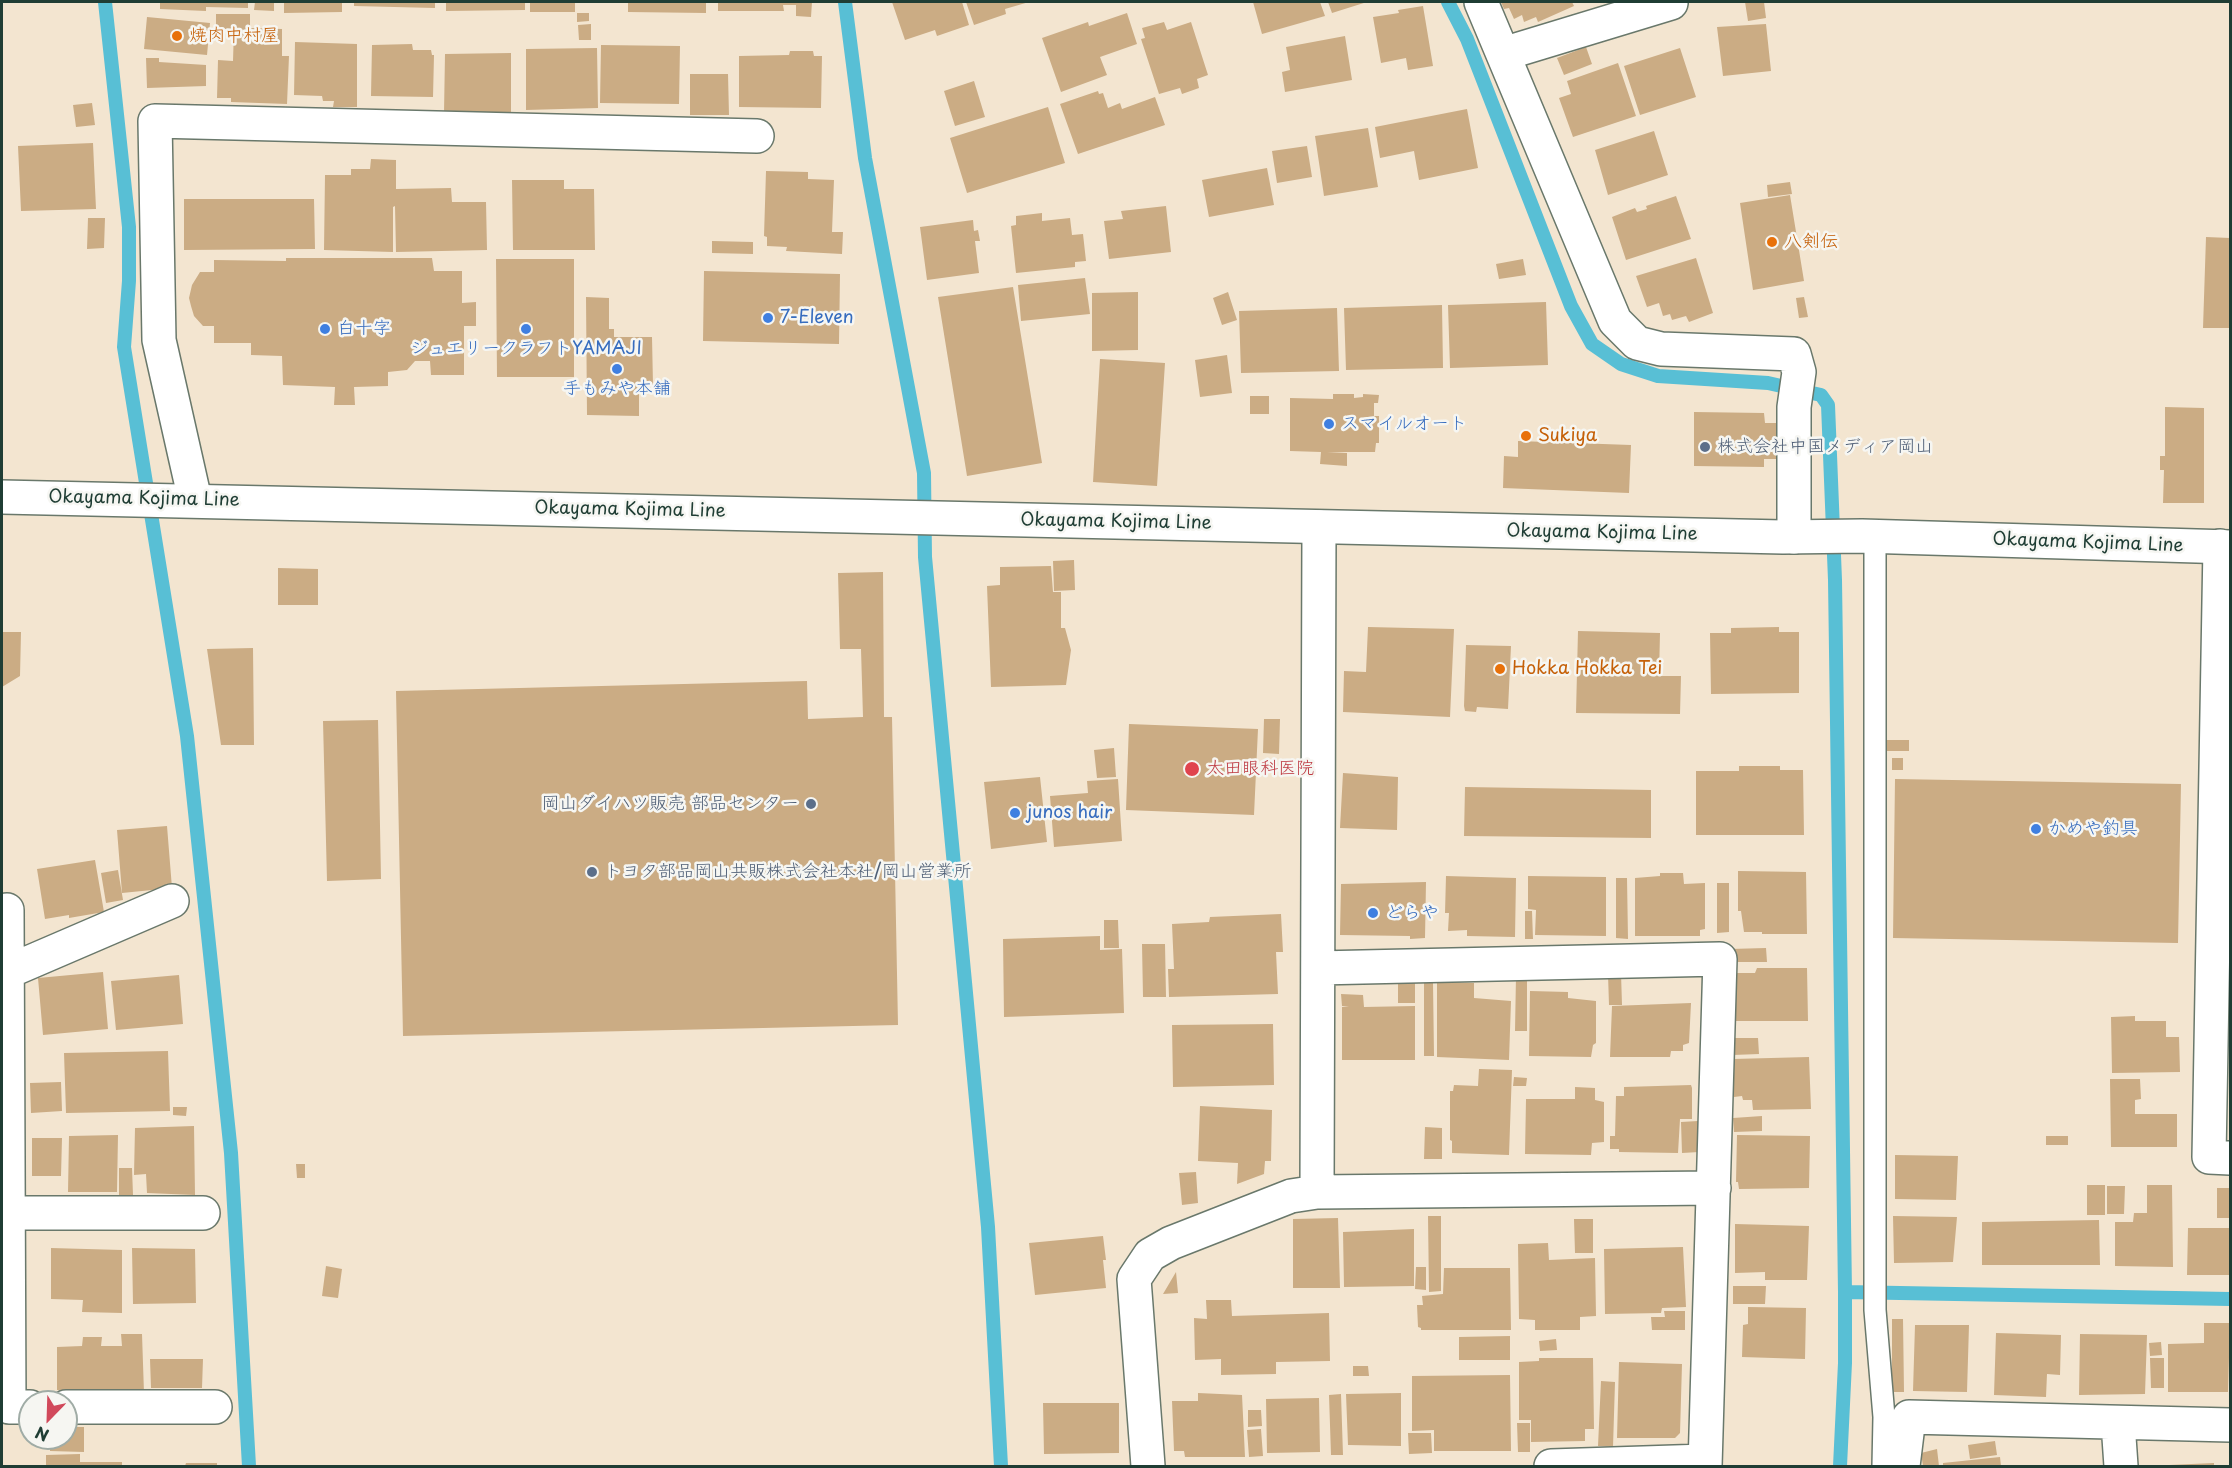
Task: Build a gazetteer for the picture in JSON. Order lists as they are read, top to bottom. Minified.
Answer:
{"streets":{"street":["Okayama Kojima Line"]},"places":["焼肉中村屋","八剣伝","7-Eleven","白十字","ジュエリークラフトYAMAJI","手もみや本舗","スマイルオート","Sukiya","株式会社中国メディア岡山","Hokka Hokka Tei","太田眼科医院","岡山ダイハツ販売 部品センター","junos hair","かめや釣具","トヨタ部品岡山共販株式会社本社/岡山営業所","どらや"],"north":"bottom left"}
